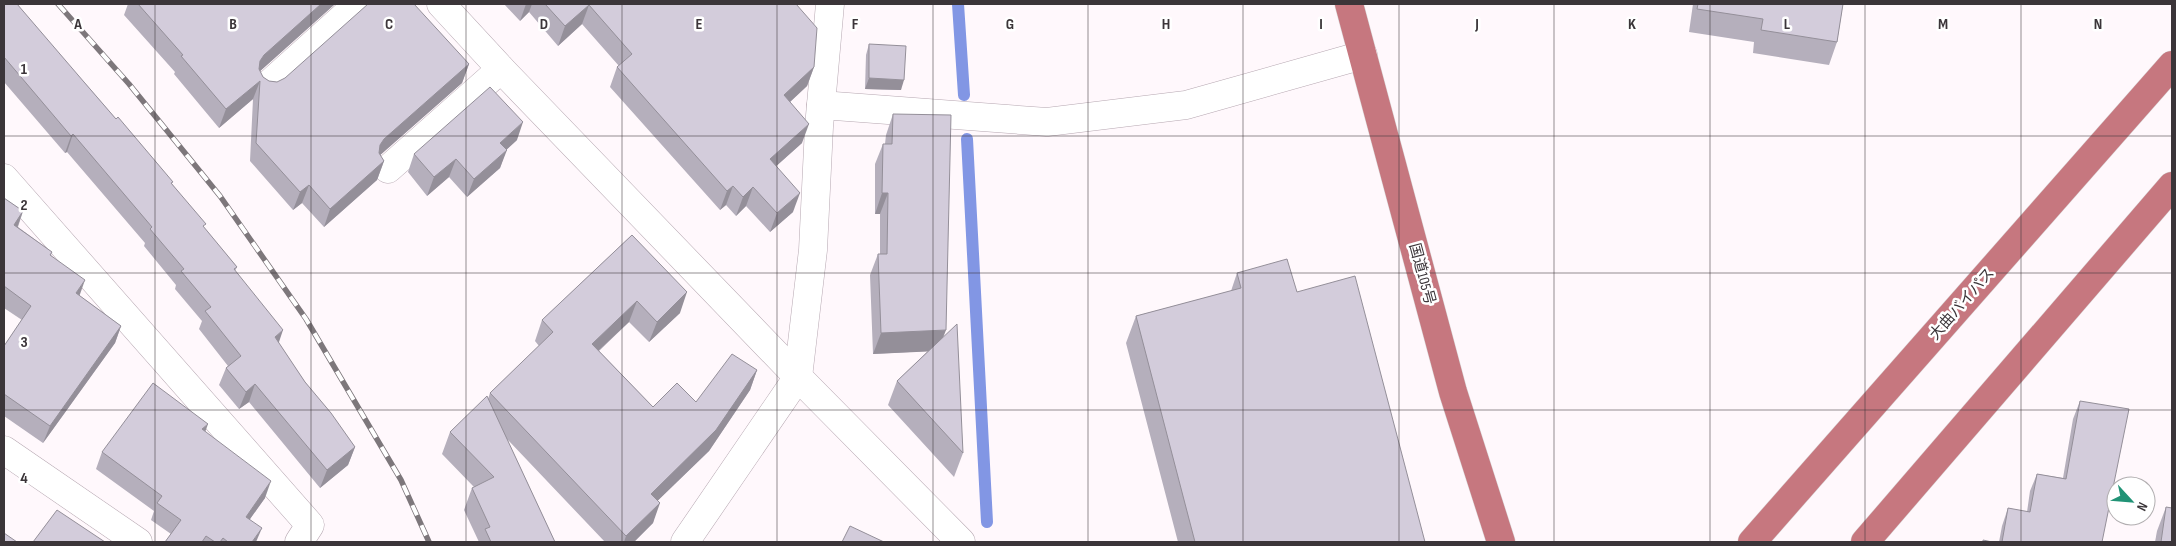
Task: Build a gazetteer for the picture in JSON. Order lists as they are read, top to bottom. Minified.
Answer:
{"streets":{"highway":["国道105号","大曲バイパス"]},"north":"bottom right","grid":{"columns":["A","B","C","D","E","F","G","H","I","J","K","L","M","N"],"rows":["1","2","3","4"]}}
